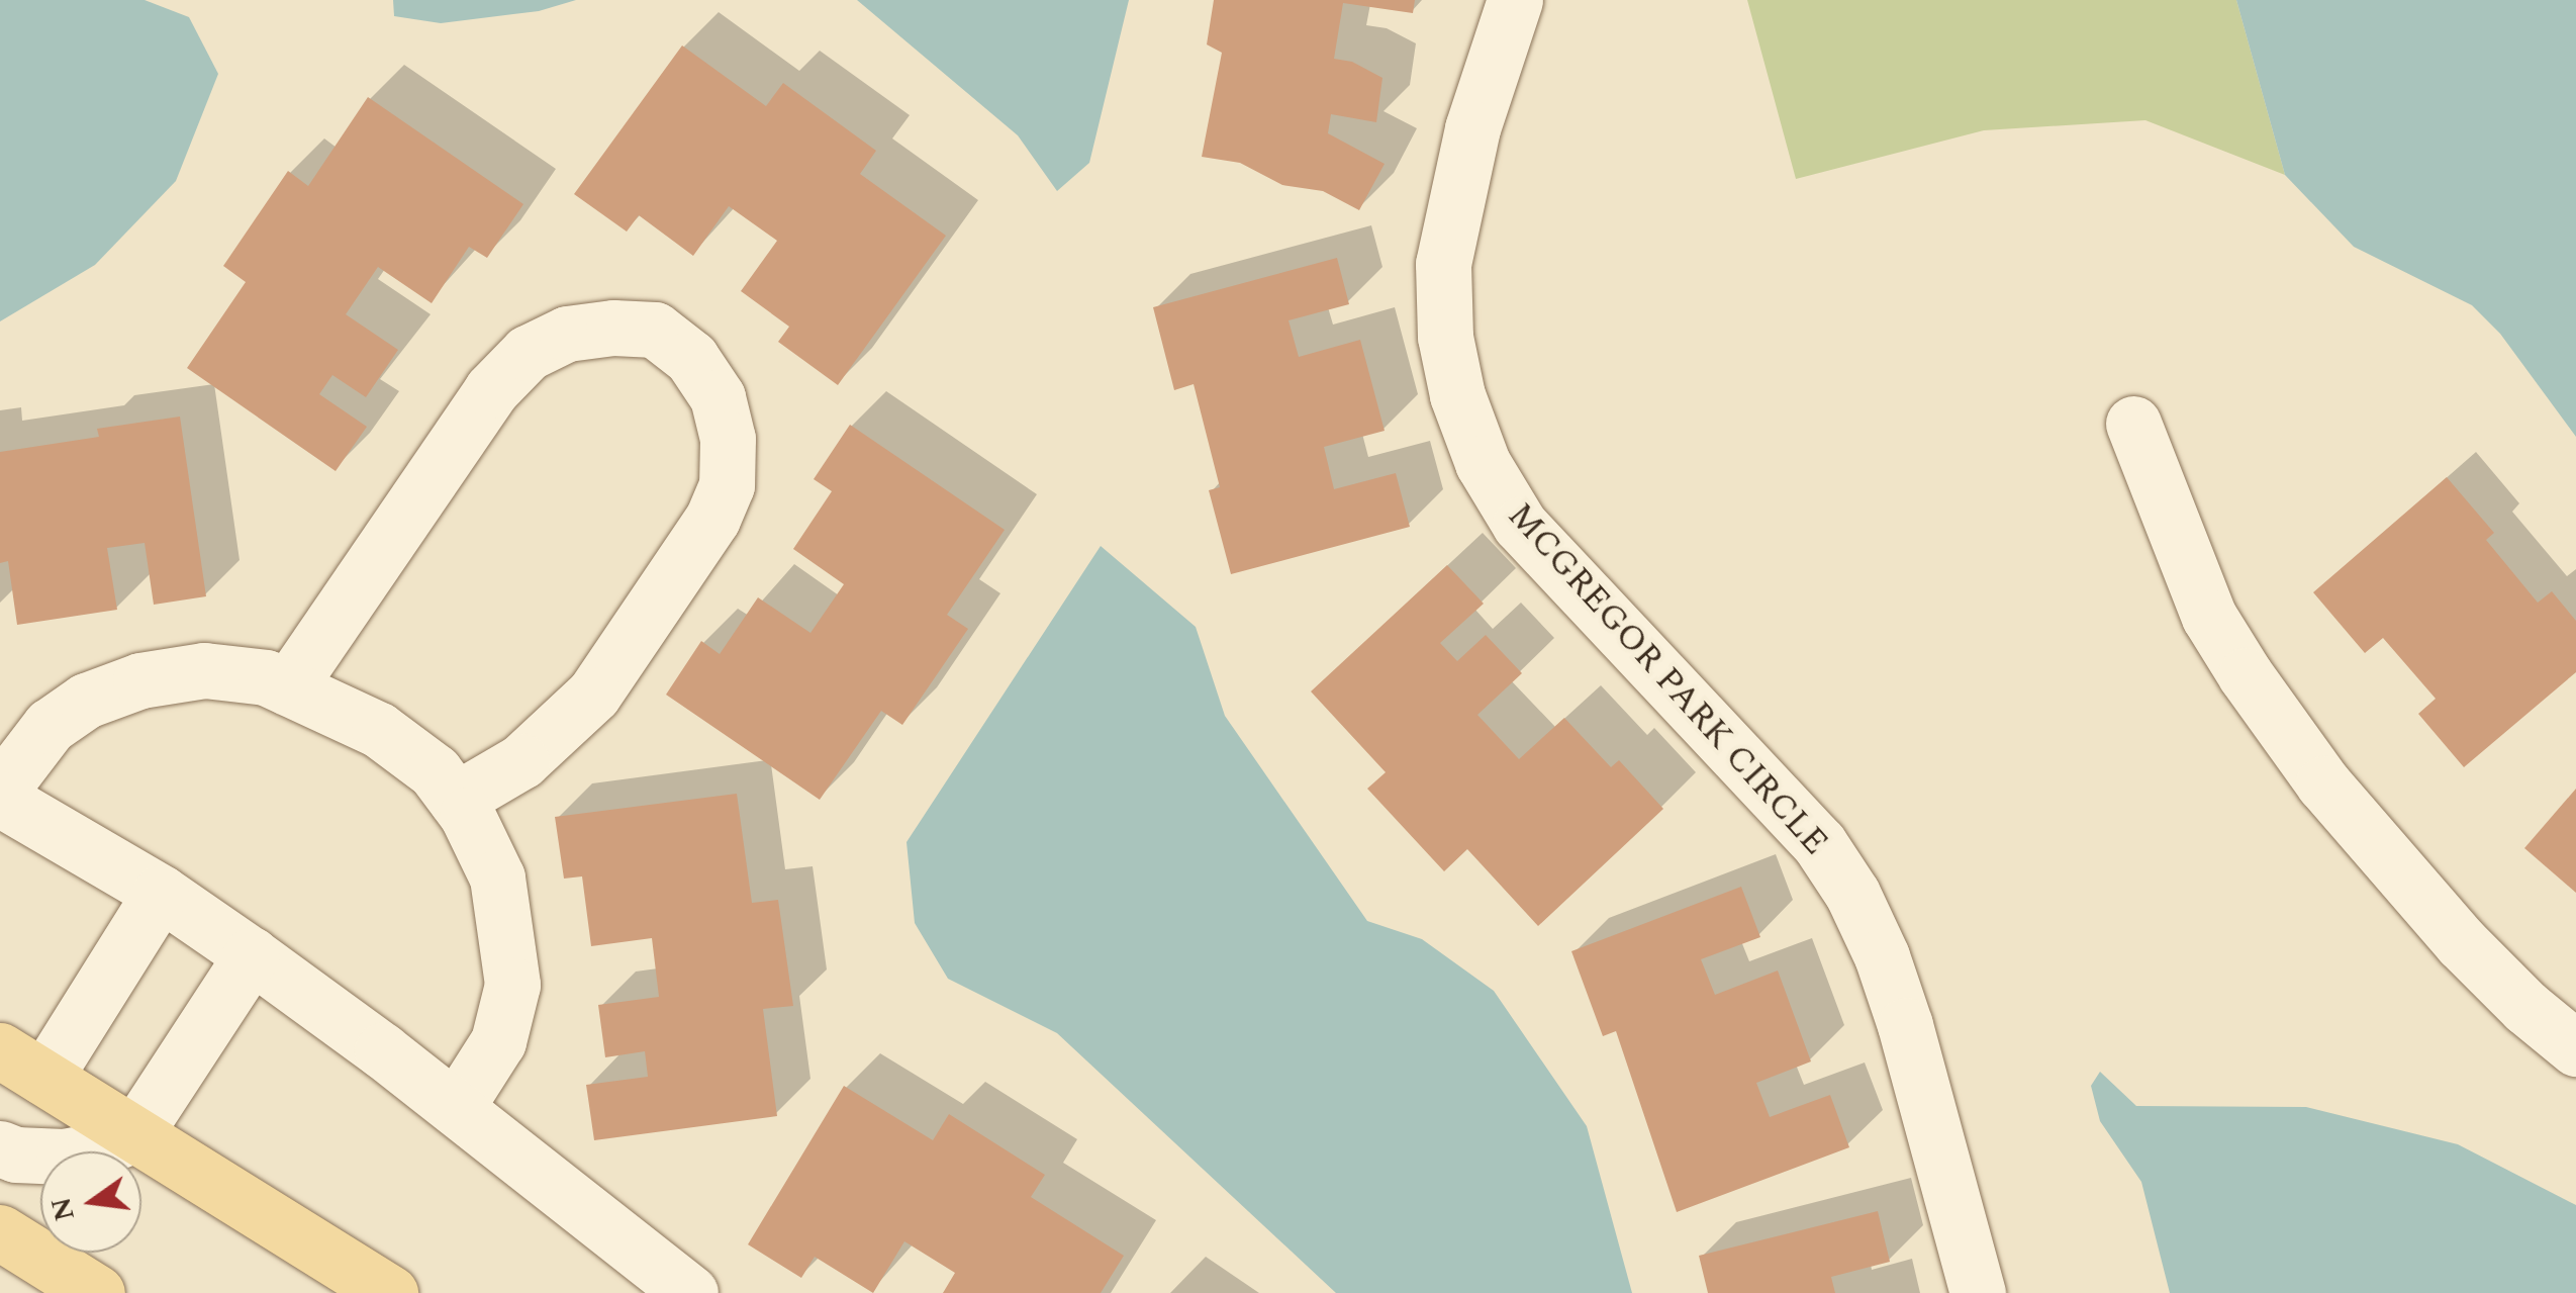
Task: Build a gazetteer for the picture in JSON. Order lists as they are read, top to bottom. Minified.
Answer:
{"streets":{"street":["MCGREGOR PARK CIRCLE"]},"north":"left"}
